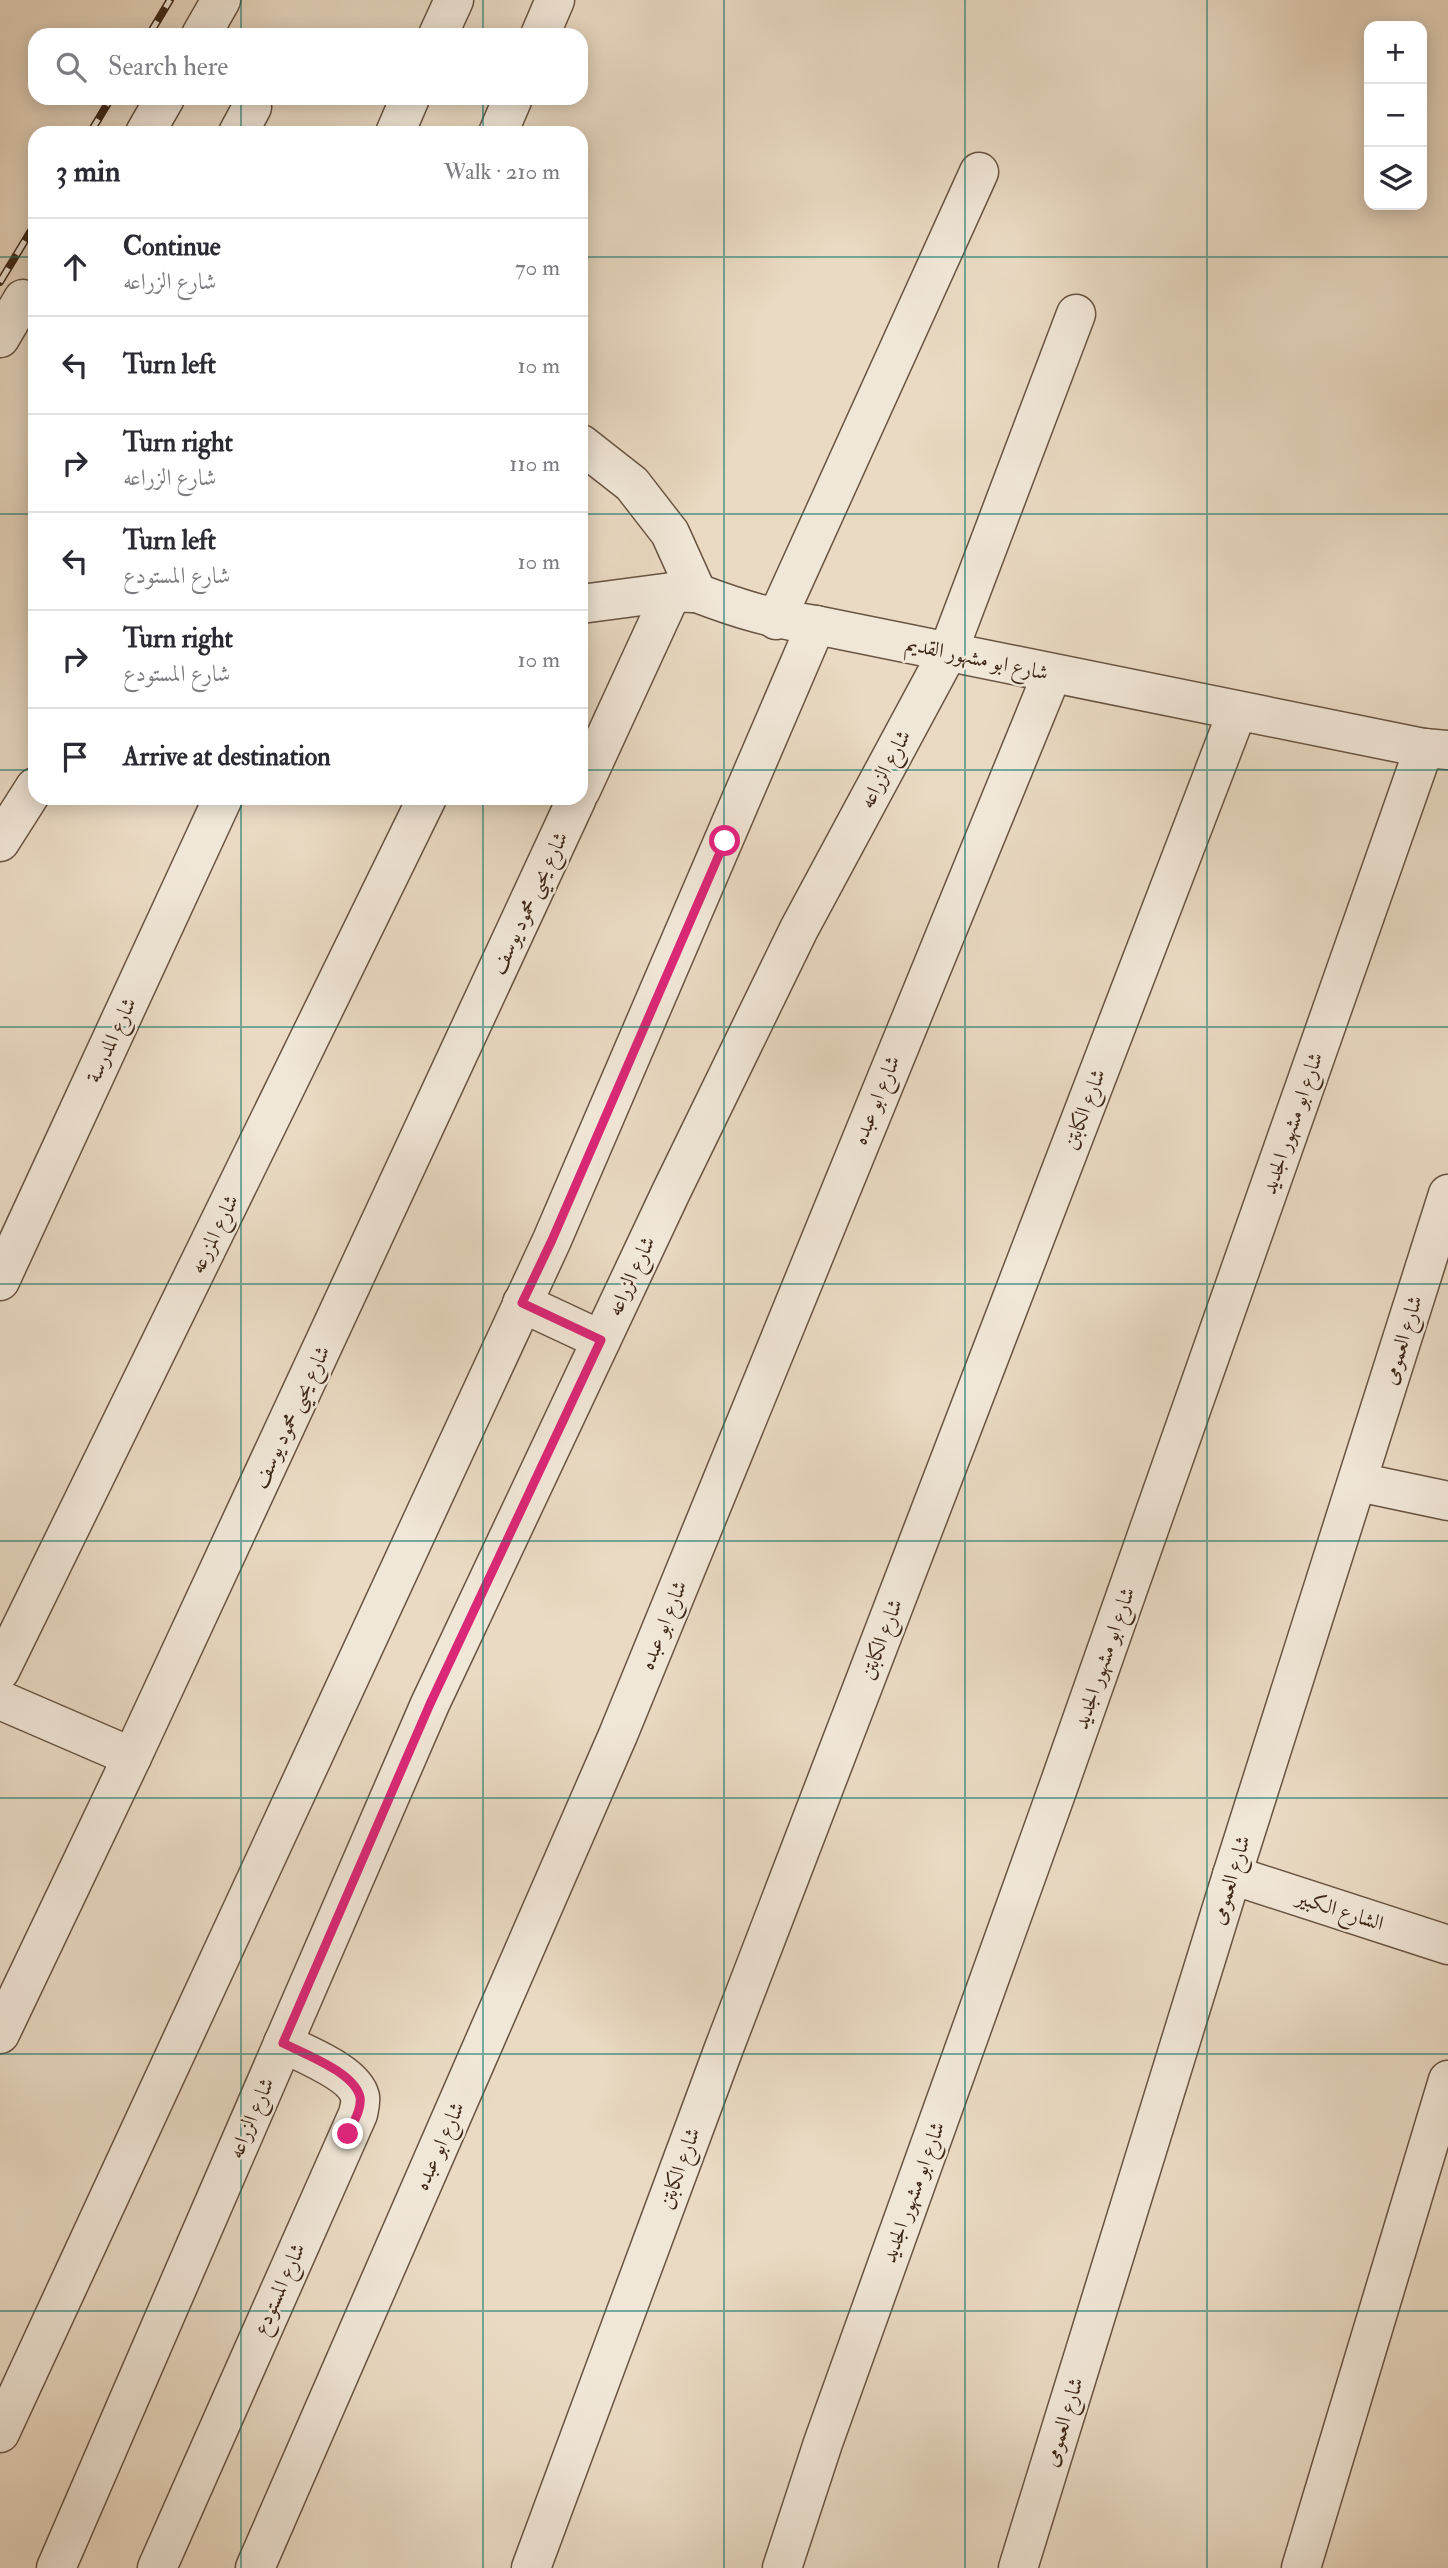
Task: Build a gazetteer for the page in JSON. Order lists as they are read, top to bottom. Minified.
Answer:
{"streets":{"street":["شارع ابو مشهور القديم","شارع الزراعه","شارع يحيى محمود يوسف","شارع المدرسة","شارع ابو عبده","شارع الكابتن","شارع ابو مشهور الجديد","شارع المزرعه","شارع العمومى","الشارع الكبير","شارع المستودع"]},"crossings":[["شارع ابو مشهور القديم","شارع الزراعه"],["شارع ابو مشهور القديم","شارع ابو عبده"],["شارع ابو مشهور القديم","شارع الكابتن"],["شارع ابو مشهور القديم","شارع ابو مشهور الجديد"],["شارع الزراعه","شارع المستودع"],["شارع العمومى","الشارع الكبير"]],"page":{"map_buttons":["+","−"],"search":"Search here","heading":["3 min","Walk · 210 m"],"list":[["Continue","شارع الزراعه","70 m"],["Turn left","10 m"],["Turn right","شارع الزراعه","110 m"],["Turn left","شارع المستودع","10 m"],["Turn right","شارع المستودع","10 m"],"Arrive at destination"]}}
